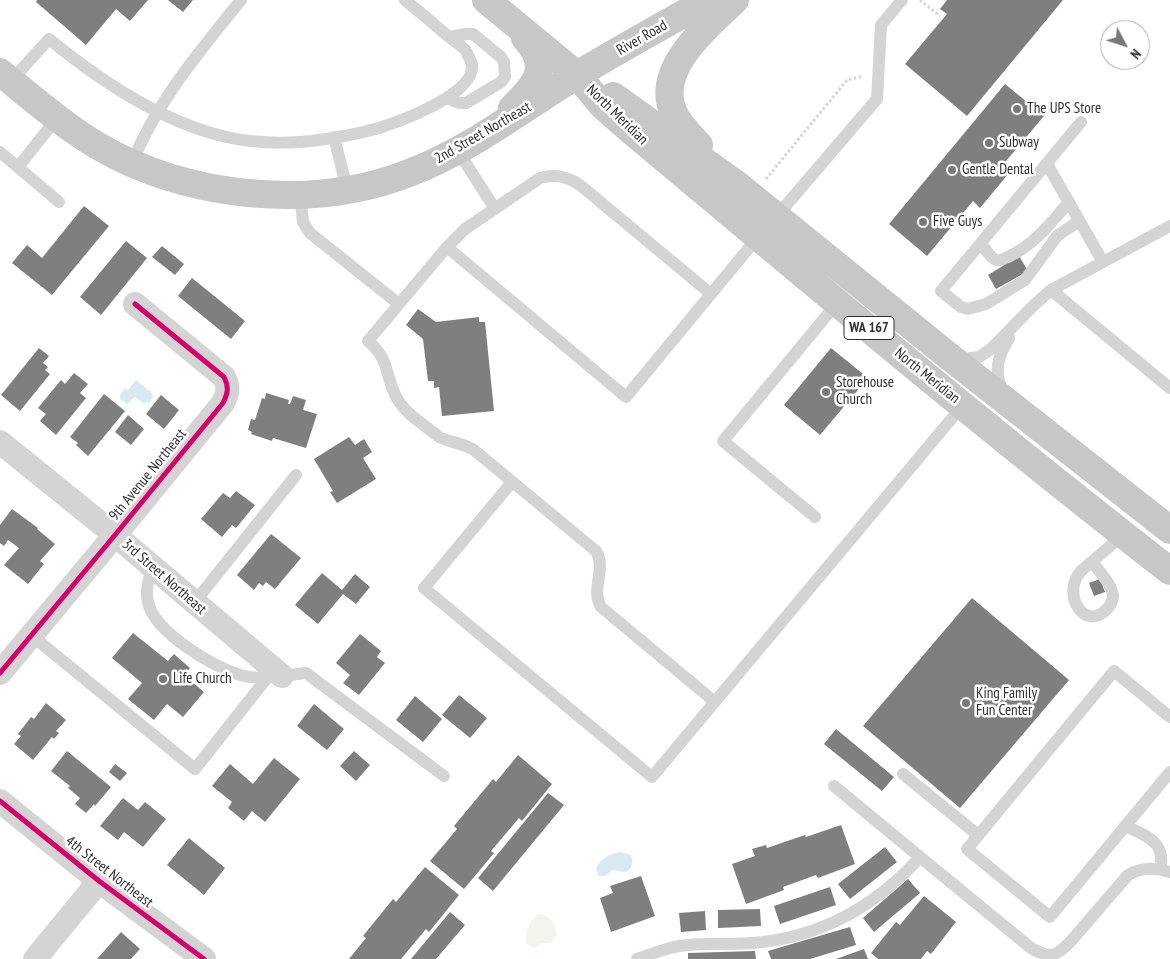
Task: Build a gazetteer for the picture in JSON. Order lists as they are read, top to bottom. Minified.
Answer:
{"streets":{"main road":["River Road","North Meridian","2nd Street Northeast","WA 167"],"street":["9th Avenue Northeast","3rd Street Northeast","4th Street Northeast"]},"crossings":[["River Road","North Meridian"],["River Road","2nd Street Northeast"],["North Meridian","2nd Street Northeast"],["North Meridian","WA 167"],["9th Avenue Northeast","3rd Street Northeast"]],"places":["The UPS Store","Subway","Gentle Dental","Five Guys","Storehouse Church","Life Church","King Family Fun Center"],"north":"bottom right"}
